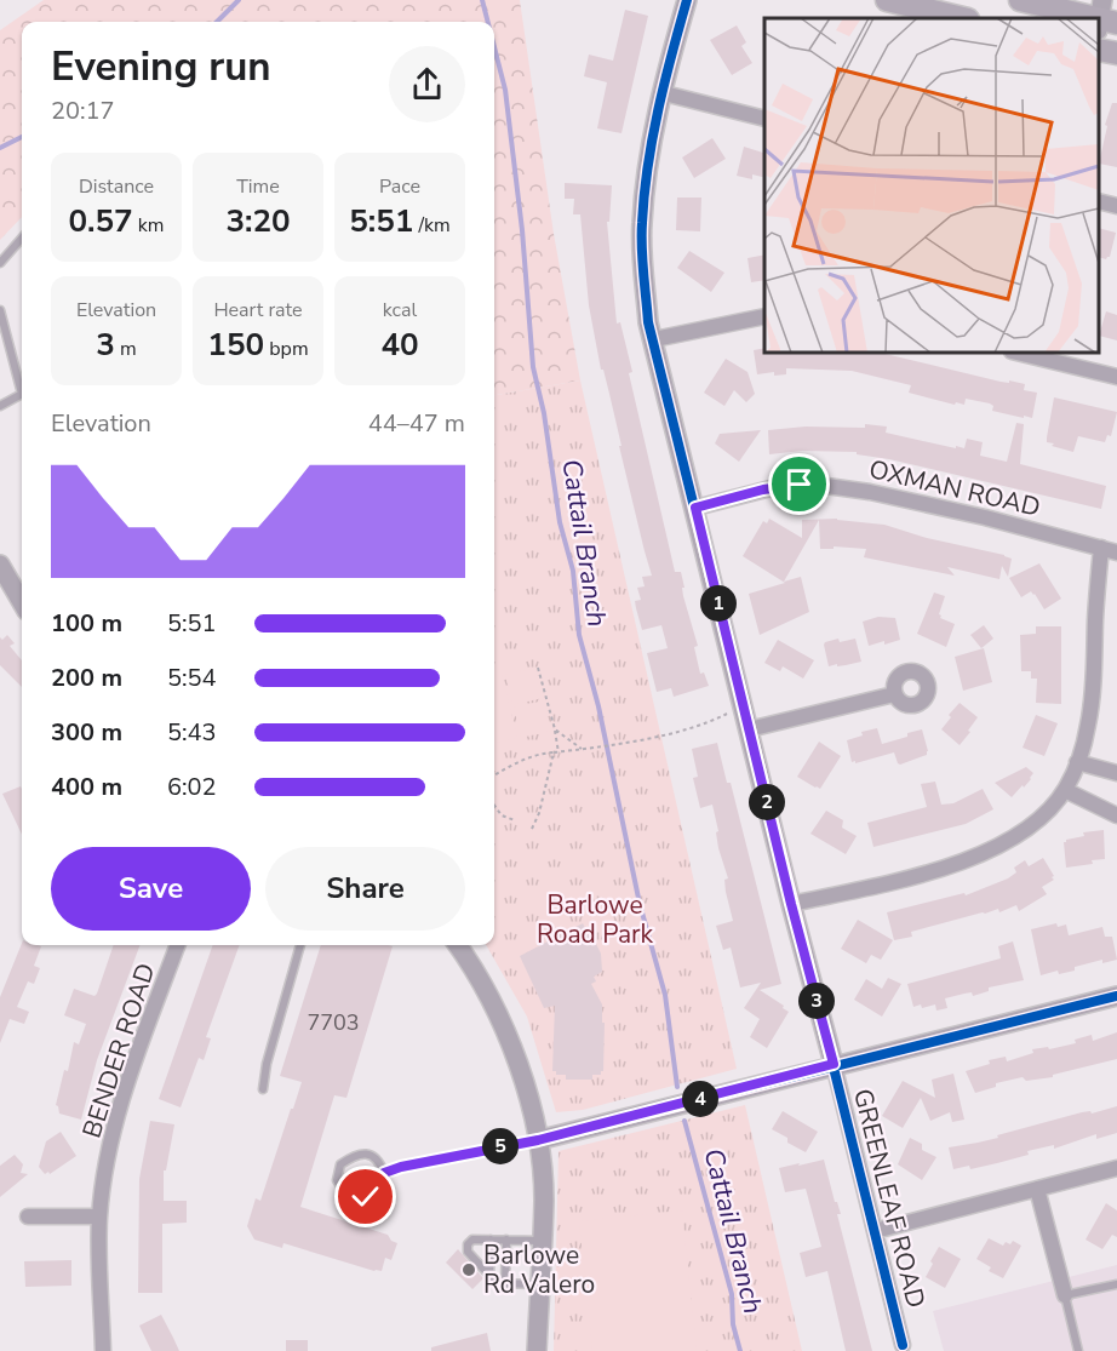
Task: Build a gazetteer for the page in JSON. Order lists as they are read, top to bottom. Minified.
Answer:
{"streets":{"street":["OXMAN ROAD","BENDER ROAD","GREENLEAF ROAD"]},"crossings":[["OXMAN ROAD","GREENLEAF ROAD"]],"water":["Cattail Branch"],"parks":["Barlowe Road Park"],"places":["Barlowe Rd Valero"],"house_numbers":["7703"],"page":{"heading":["Evening run","20:17"],"stats":[["Distance","0.57 km"],["Time","3:20"],["Pace","5:51 /km"],["Elevation","3 m"],["Heart rate","150 bpm"],["kcal","40"]],"chart":["Elevation","44–47 m"],"pins":["1","2","3","4","5"],"list":[{"name":"100 m","note":"5:51"},{"name":"200 m","note":"5:54"},{"name":"300 m","note":"5:43"},{"name":"400 m","note":"6:02"}],"buttons":["Save","Share"]}}
